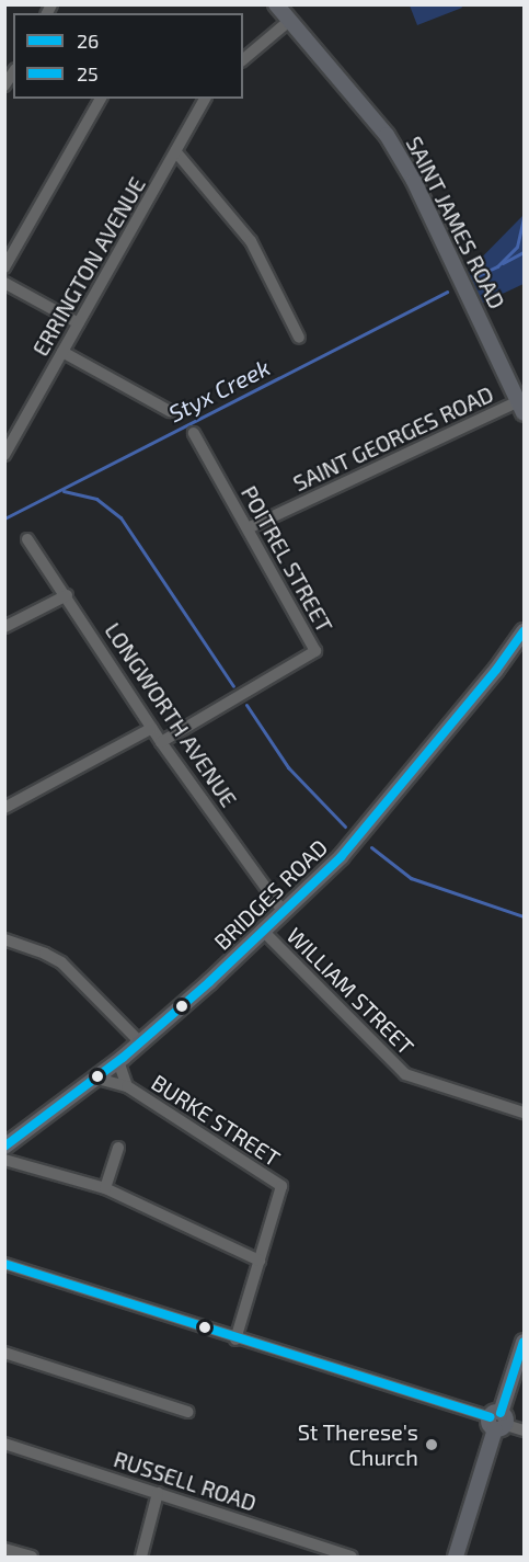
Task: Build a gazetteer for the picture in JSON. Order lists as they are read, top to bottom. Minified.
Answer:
{"streets":{"main road":["SAINT JAMES ROAD","BRIDGES ROAD"],"street":["ERRINGTON AVENUE","SAINT GEORGES ROAD","POITREL STREET","LONGWORTH AVENUE","WILLIAM STREET","BURKE STREET","RUSSELL ROAD"]},"crossings":[["SAINT JAMES ROAD","SAINT GEORGES ROAD"],["SAINT GEORGES ROAD","POITREL STREET"],["POITREL STREET","LONGWORTH AVENUE"],["LONGWORTH AVENUE","BRIDGES ROAD"],["BRIDGES ROAD","WILLIAM STREET"],["BRIDGES ROAD","BURKE STREET"]],"water":["Styx Creek"],"places":["St Therese's Church"],"lines":["transit line 26","transit line 25"],"legend":["26","25"]}
